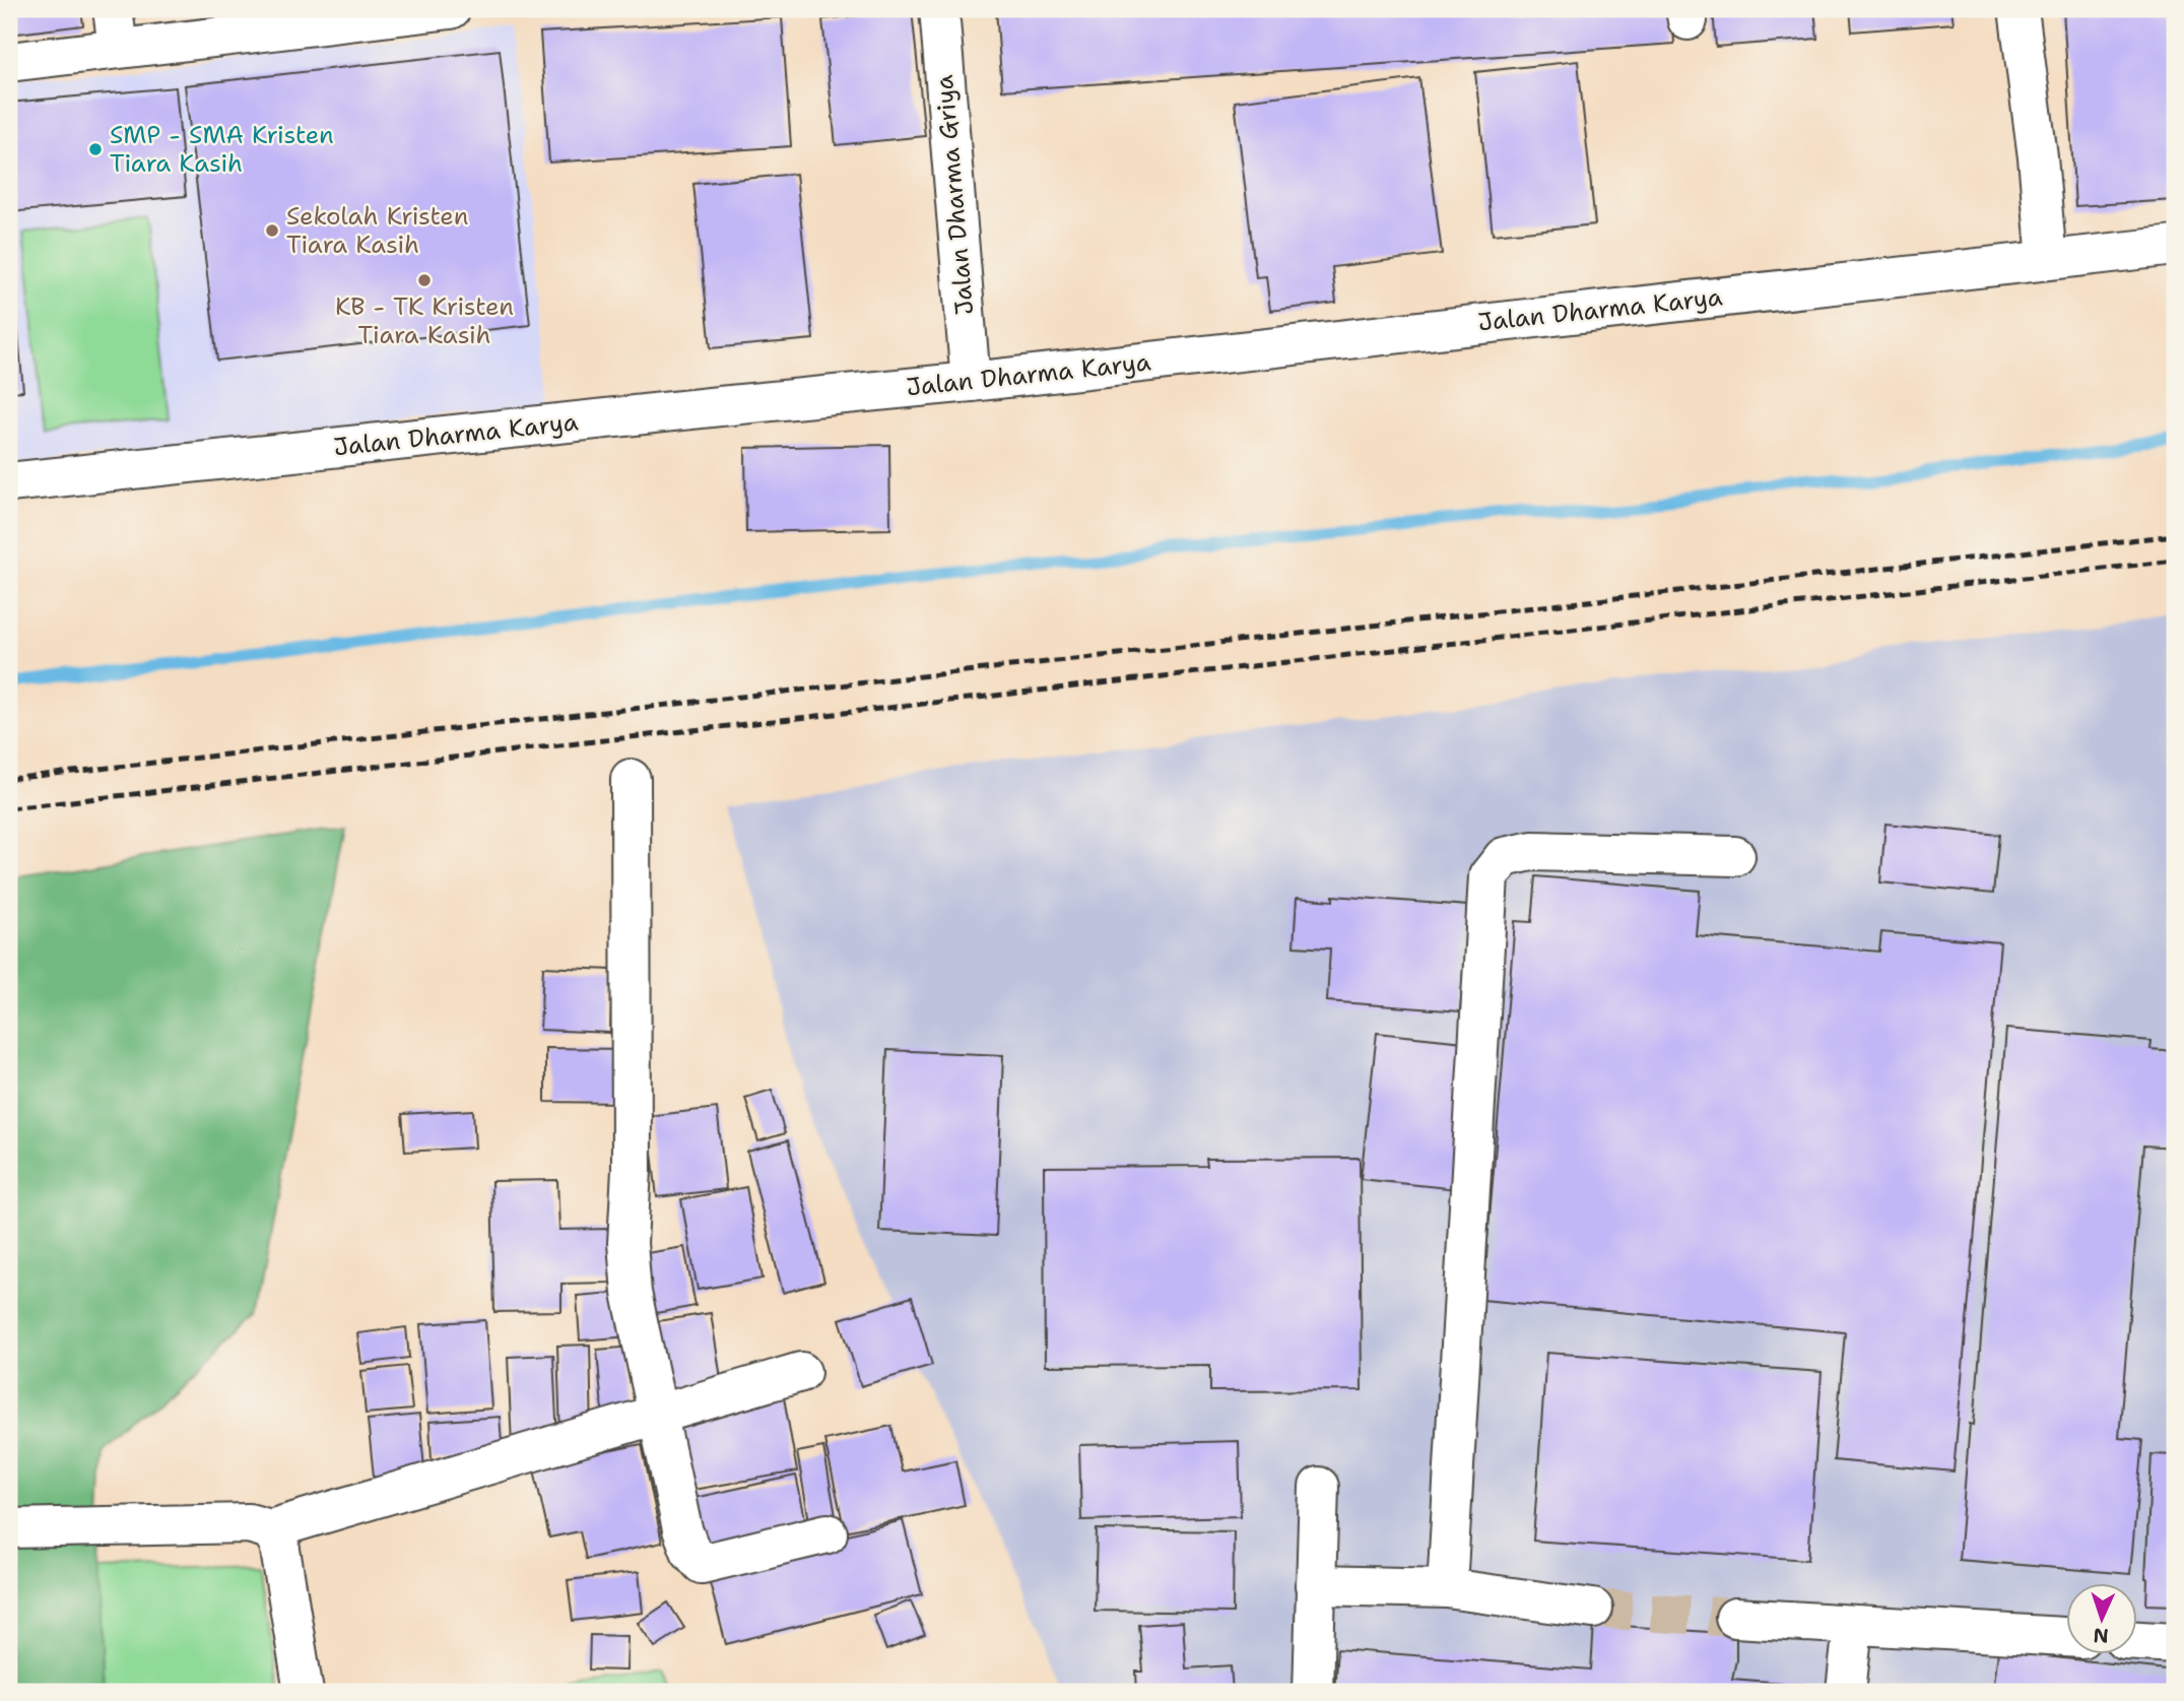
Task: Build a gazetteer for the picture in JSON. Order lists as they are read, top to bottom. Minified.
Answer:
{"streets":{"street":["Jalan Dharma Griya","Jalan Dharma Karya"]},"crossings":[["Jalan Dharma Griya","Jalan Dharma Karya"]],"places":["SMP - SMA Kristen Tiara Kasih","Sekolah Kristen Tiara Kasih","KB - TK Kristen Tiara Kasih"],"north":"bottom"}
